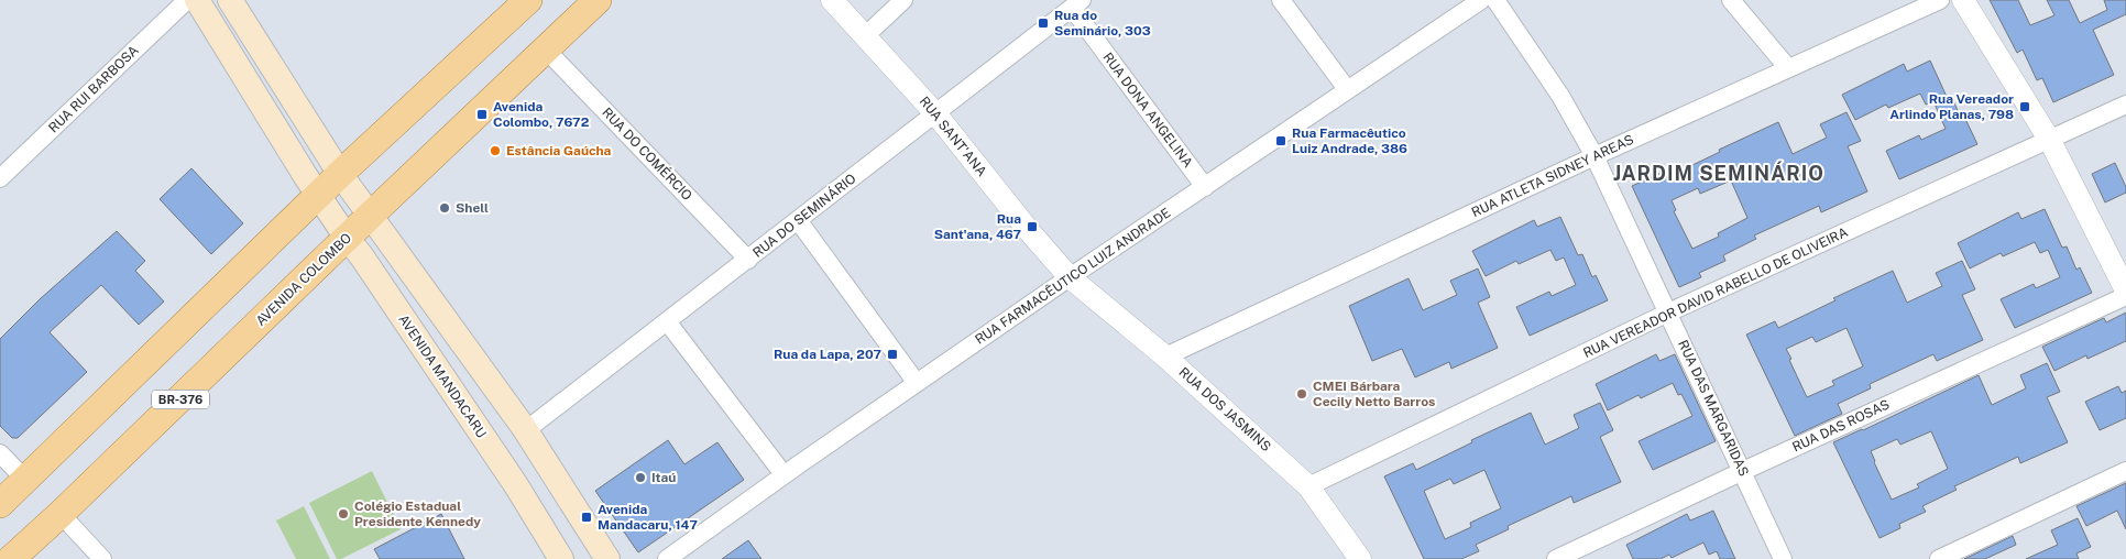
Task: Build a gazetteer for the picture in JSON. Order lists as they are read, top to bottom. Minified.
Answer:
{"streets":{"main road":["AVENIDA COLOMBO","AVENIDA MANDACARU","BR-376"],"street":["RUA RUI BARBOSA","RUA DONA ANGELINA","RUA SANT'ANA","RUA DO COMÉRCIO","RUA ATLETA SIDNEY AREAS","RUA DO SEMINÁRIO","RUA FARMACÊUTICO LUIZ ANDRADE","RUA VEREADOR DAVID RABELLO DE OLIVEIRA","RUA DAS MARGARIDAS","RUA DOS JASMINS","RUA DAS ROSAS"]},"crossings":[["RUA DONA ANGELINA","RUA DO SEMINÁRIO"],["RUA DONA ANGELINA","RUA FARMACÊUTICO LUIZ ANDRADE"],["RUA SANT'ANA","RUA DO SEMINÁRIO"],["RUA SANT'ANA","RUA FARMACÊUTICO LUIZ ANDRADE"],["RUA SANT'ANA","RUA DOS JASMINS"],["RUA DO COMÉRCIO","RUA DO SEMINÁRIO"],["RUA DO COMÉRCIO","AVENIDA COLOMBO"],["RUA ATLETA SIDNEY AREAS","RUA DAS MARGARIDAS"],["RUA ATLETA SIDNEY AREAS","RUA DOS JASMINS"],["RUA FARMACÊUTICO LUIZ ANDRADE","RUA DOS JASMINS"],["AVENIDA COLOMBO","AVENIDA MANDACARU"],["RUA VEREADOR DAVID RABELLO DE OLIVEIRA","RUA DAS MARGARIDAS"],["RUA VEREADOR DAVID RABELLO DE OLIVEIRA","RUA DOS JASMINS"],["RUA DAS MARGARIDAS","RUA DAS ROSAS"]],"districts":["JARDIM SEMINÁRIO"],"places":{"transit":["Rua do Seminário, 303","Rua Vereador Arlindo Planas, 798","Avenida Colombo, 7672","Rua Farmacêutico Luiz Andrade, 386","Rua Sant'ana, 467","Rua da Lapa, 207","Avenida Mandacaru, 147"],"other":["Estância Gaúcha","Shell","CMEI Bárbara Cecily Netto Barros","Itaú","Colégio Estadual Presidente Kennedy"]}}
